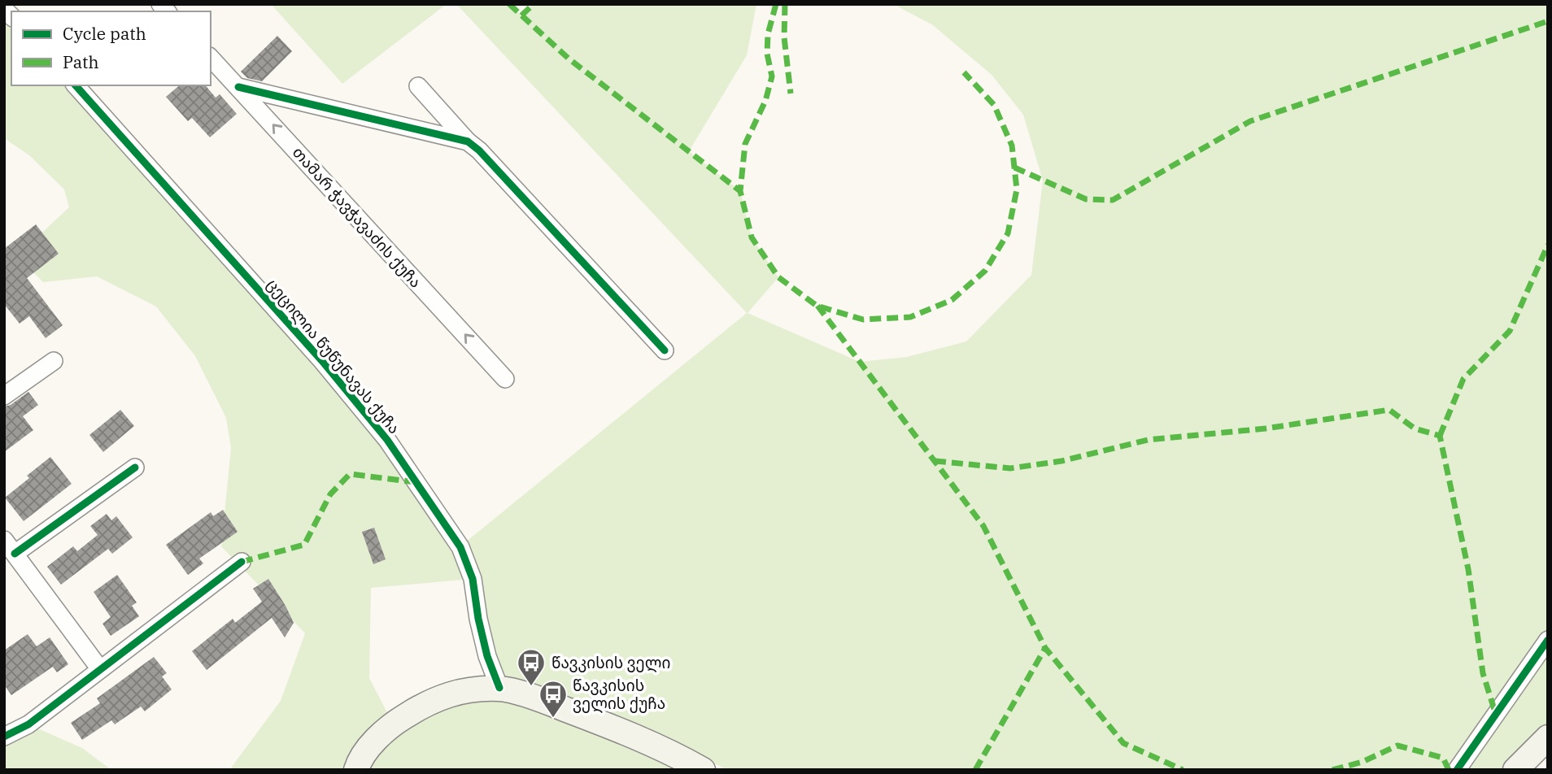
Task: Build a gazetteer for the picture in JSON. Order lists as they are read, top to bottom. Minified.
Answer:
{"streets":{"street":["თამარ ჭავჭავაძის ქუჩა","ცეცილია წუწუნავას ქუჩა"]},"places":{"bus stop":["წავკისის ველი","წავკისის ველის ქუჩა"]},"legend":["Cycle path","Path"]}
